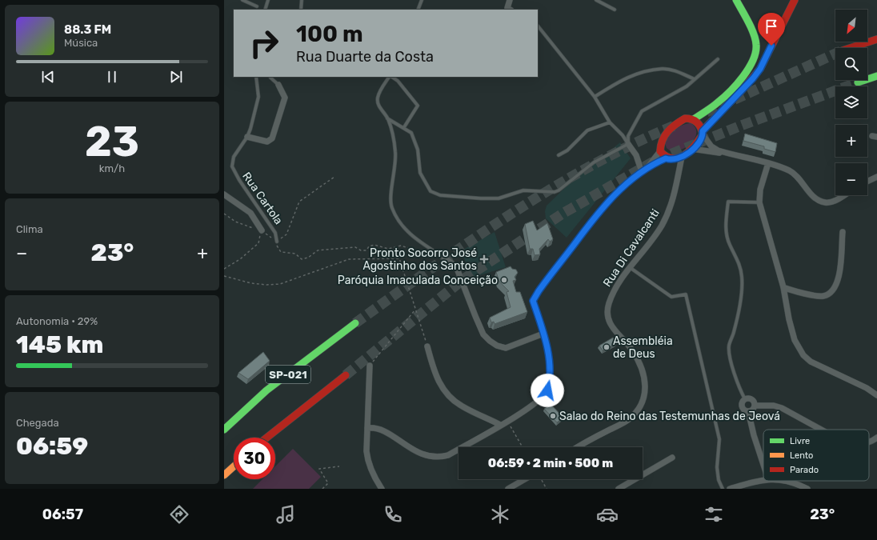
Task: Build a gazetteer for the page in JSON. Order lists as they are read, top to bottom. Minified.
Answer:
{"streets":{"main road":["SP-021"],"street":["Rua Di Cavalcanti"],"lane":["Rua Cartola"]},"places":{"health":["Pronto Socorro José Agostinho dos Santos"],"other":["Paróquia Imaculada Conceição","Assembléia de Deus","Salao do Reino das Testemunhas de Jeová"]},"legend":["Livre","Lento","Parado"],"north":"bottom left","page":{"map_buttons":["+","−"],"turn":["100 m","Rua Duarte da Costa"],"song":["88.3 FM","Música"],"tile":[["23","km/h"],"Clima",["Autonomia · 29%","145 km"],["Chegada","06:59"]],"heat":["−","23°","+"],"limit":"30","trip":"06:59 · 2 min · 500 m","tabs":["06:57","23°"]}}
